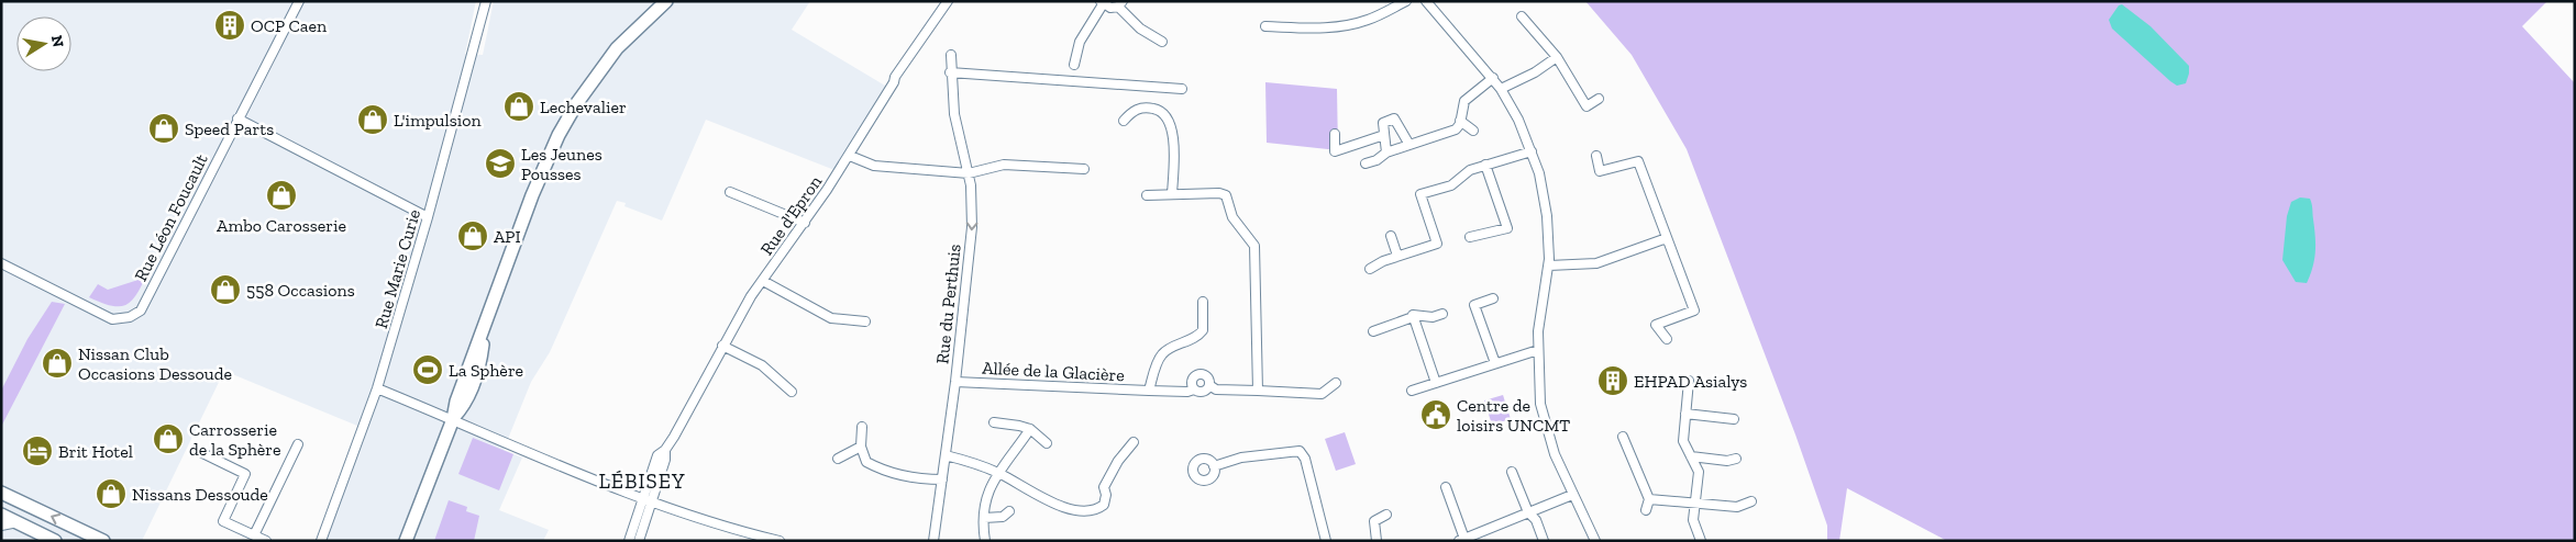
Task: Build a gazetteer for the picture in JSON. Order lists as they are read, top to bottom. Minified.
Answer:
{"streets":{"street":["Rue d'Epron","Rue Léon Foucault","Rue Marie Curie","Rue du Perthuis","Allée de la Glacière"]},"crossings":[["Rue du Perthuis","Allée de la Glacière"]],"one_way":["Rue du Perthuis"],"districts":["LÉBISEY"],"places":{"building":["OCP Caen","EHPAD Asialys"],"shop":["Lechevalier","L'impulsion","Speed Parts","Ambo Carosserie","API","558 Occasions","Nissan Club Occasions Dessoude","Carrosserie de la Sphère","Nissans Dessoude"],"school or university":["Les Jeunes Pousses"],"sports":["La Sphère"],"public building":["Centre de loisirs UNCMT"],"hotel":["Brit Hotel"]},"north":"right"}
